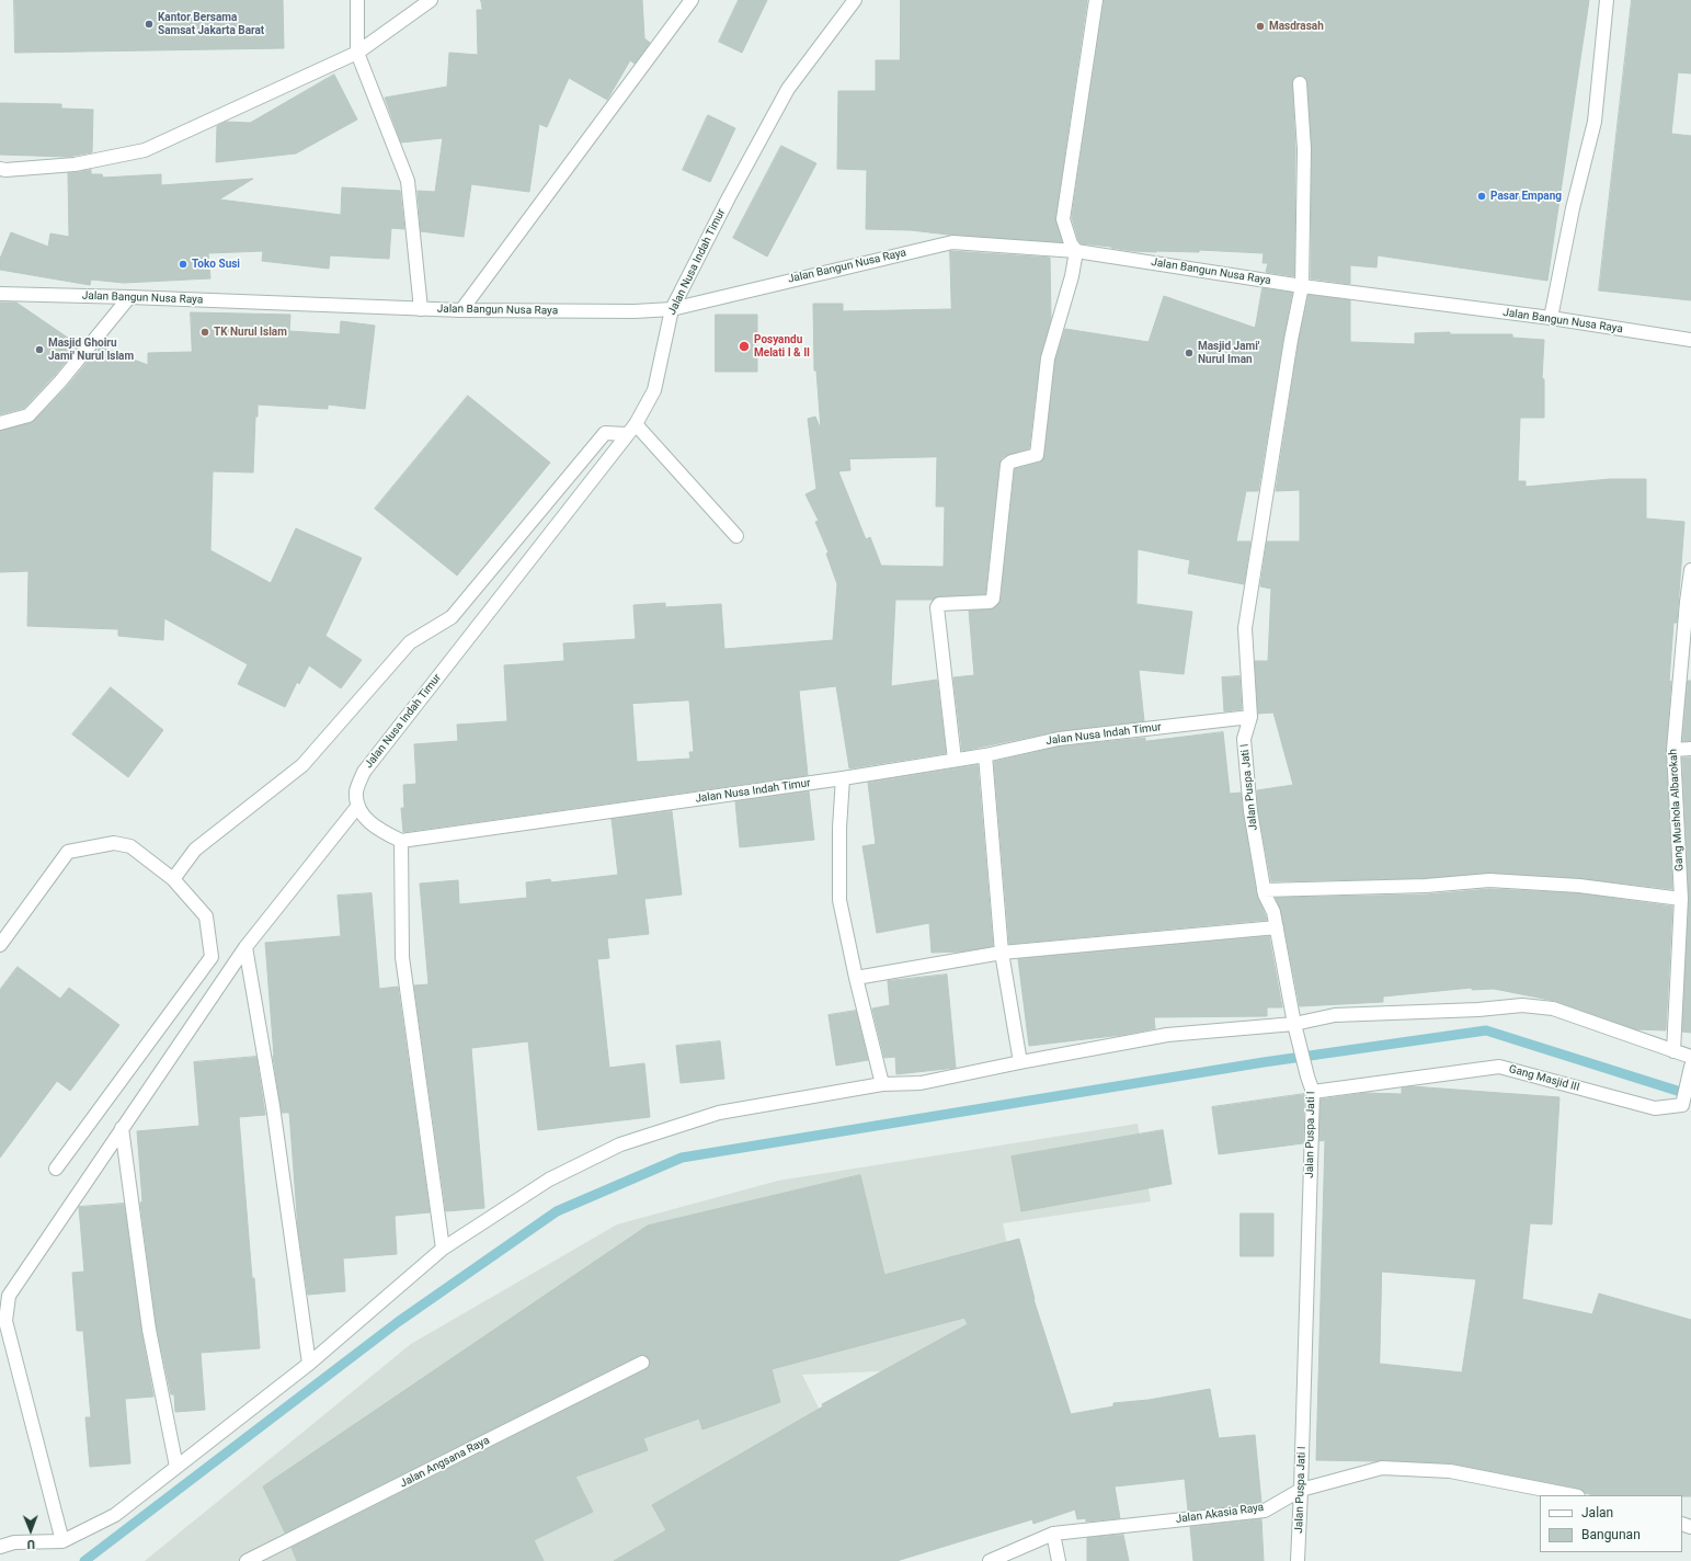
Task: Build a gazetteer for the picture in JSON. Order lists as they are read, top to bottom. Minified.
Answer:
{"streets":{"street":["Jalan Nusa Indah Timur","Jalan Bangun Nusa Raya","Jalan Puspa Jati I","Gang Mushola Albarokah","Gang Masjid III","Jalan Angsana Raya","Jalan Akasia Raya"]},"crossings":[["Jalan Nusa Indah Timur","Jalan Bangun Nusa Raya"],["Jalan Nusa Indah Timur","Jalan Puspa Jati I"],["Jalan Puspa Jati I","Gang Masjid III"],["Jalan Puspa Jati I","Jalan Akasia Raya"]],"places":["Kantor Bersama Samsat Jakarta Barat","Masdrasah","Pasar Empang","Toko Susi","TK Nurul Islam","Posyandu Melati I & II","Masjid Ghoiru Jami' Nurul Islam","Masjid Jami' Nurul Iman"],"legend":["Jalan","Bangunan"],"north":"bottom"}
